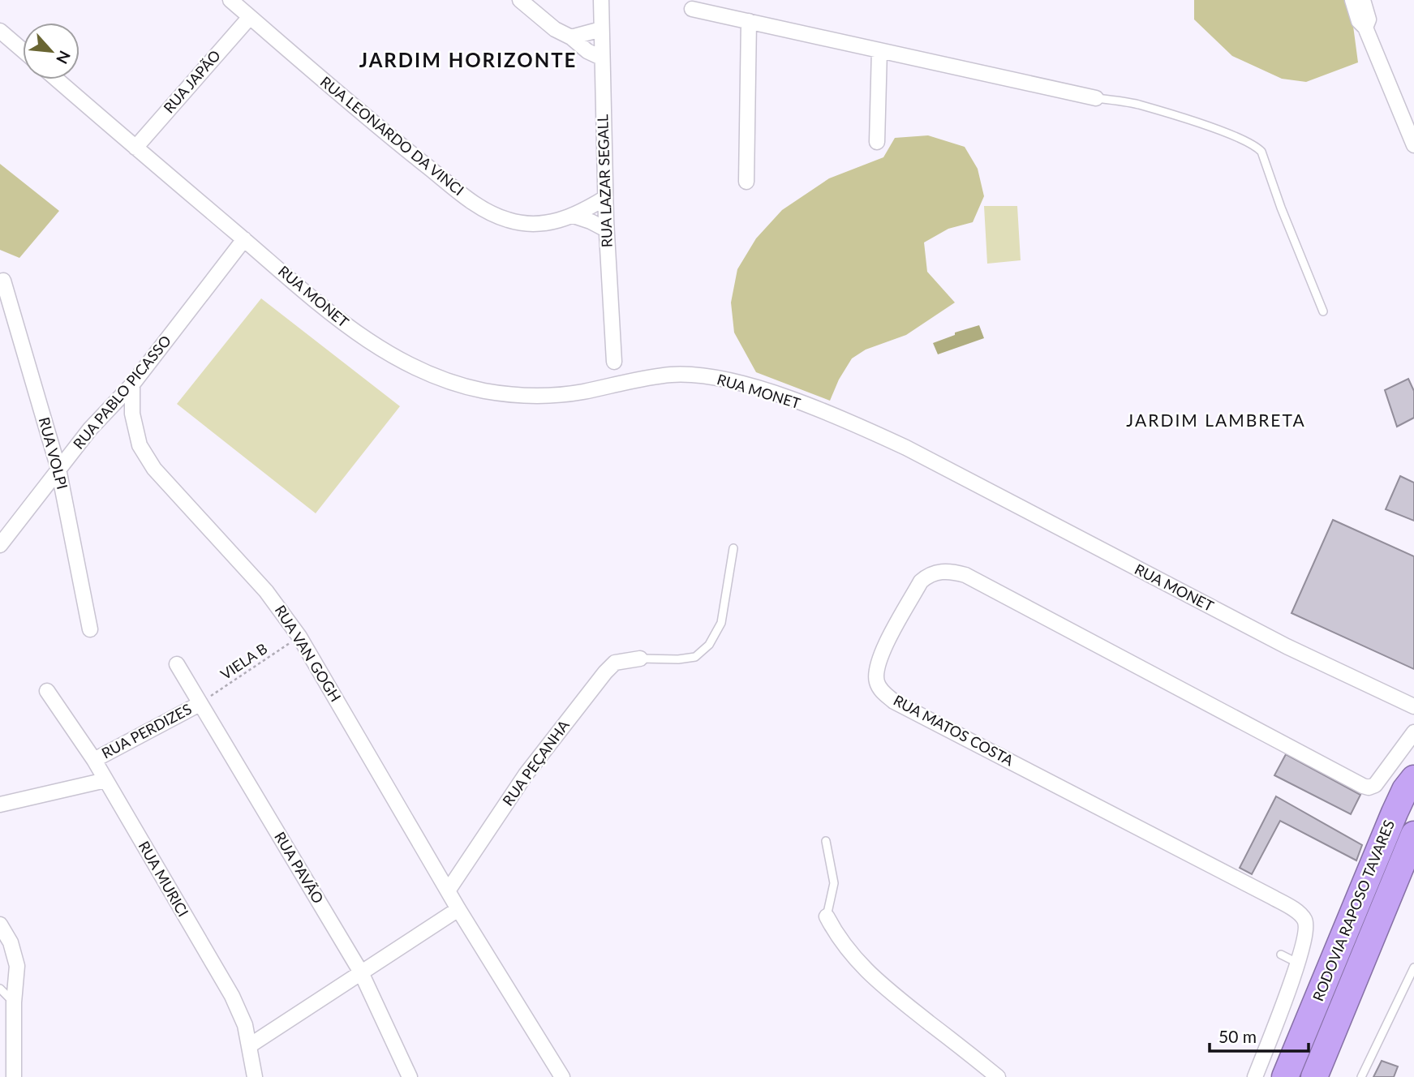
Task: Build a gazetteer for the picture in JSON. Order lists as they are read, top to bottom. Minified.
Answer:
{"streets":{"highway":["RODOVIA RAPOSO TAVARES"],"street":["RUA JAPÃO","RUA LEONARDO DA VINCI","RUA LAZAR SEGALL","RUA MONET","RUA PABLO PICASSO","RUA VOLPI","RUA VAN GOGH","RUA MATOS COSTA","RUA PERDIZES","RUA PEÇANHA","RUA PAVÃO","RUA MURICI"],"path":["VIELA B"]},"crossings":[["RUA JAPÃO","RUA LEONARDO DA VINCI"],["RUA JAPÃO","RUA MONET"],["RUA LEONARDO DA VINCI","RUA LAZAR SEGALL"],["RUA MONET","RUA PABLO PICASSO"],["RUA PABLO PICASSO","RUA VOLPI"],["RUA PABLO PICASSO","RUA VAN GOGH"],["RUA VAN GOGH","VIELA B"],["RUA VAN GOGH","RUA PEÇANHA"],["VIELA B","RUA PERDIZES"],["VIELA B","RUA PAVÃO"],["RUA PERDIZES","RUA PAVÃO"],["RUA PERDIZES","RUA MURICI"]],"districts":["JARDIM HORIZONTE","JARDIM LAMBRETA"],"scale_bar":"50 m","north":"bottom right"}
